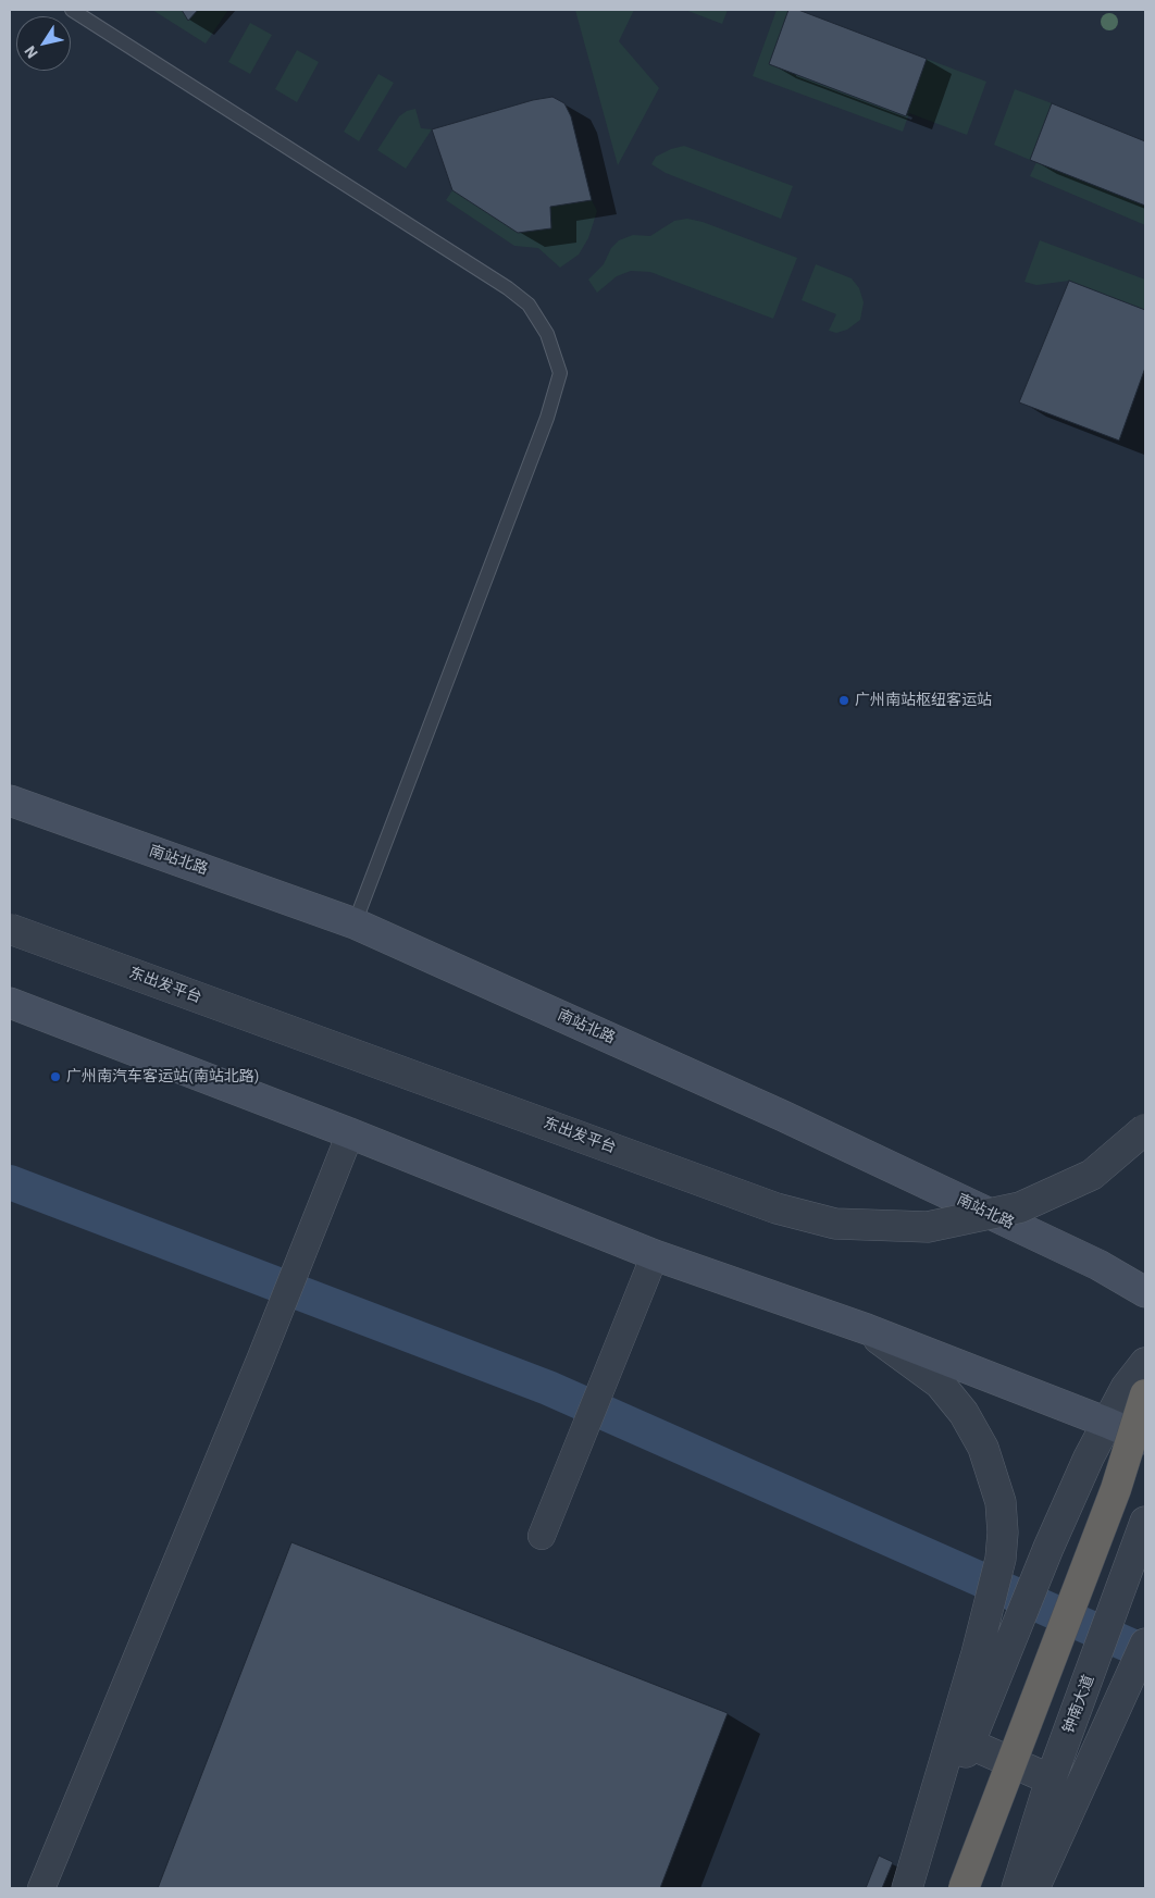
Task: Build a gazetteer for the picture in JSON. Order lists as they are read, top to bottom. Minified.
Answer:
{"streets":{"main road":["南站北路"],"street":["东出发平台","钟南大道"]},"places":["广州南站枢纽客运站","广州南汽车客运站(南站北路)"],"north":"bottom left"}
